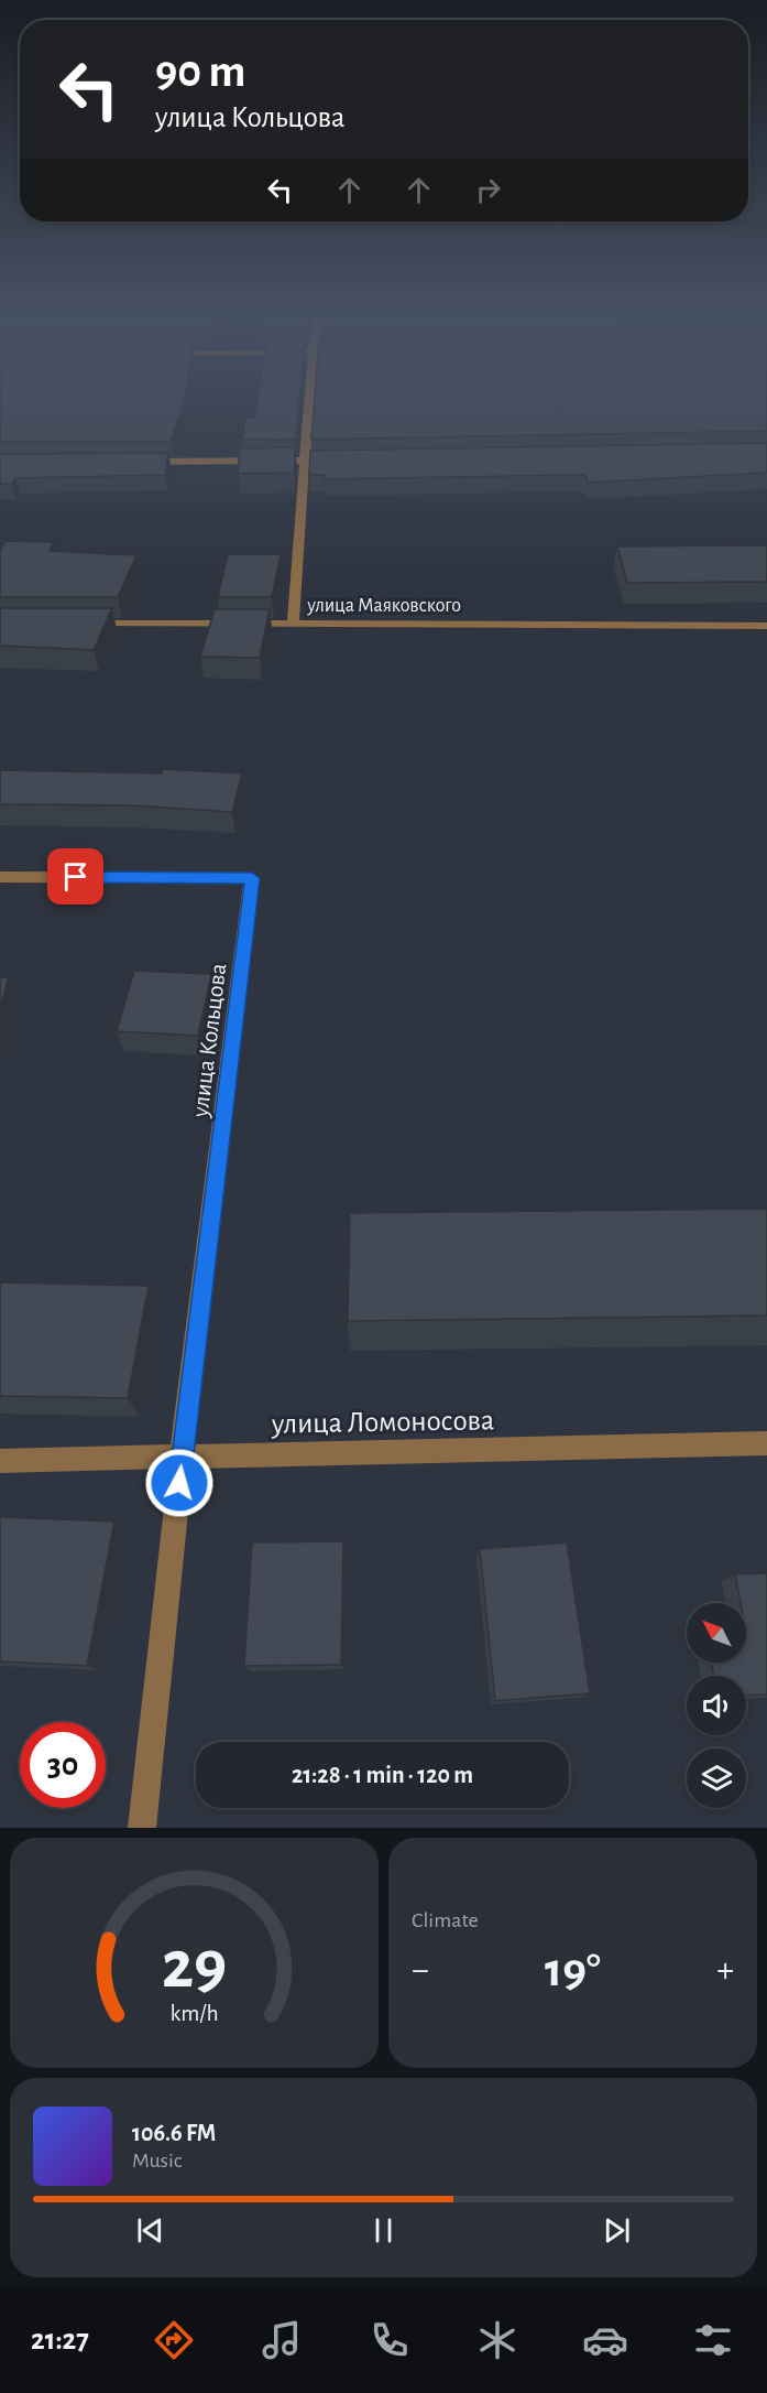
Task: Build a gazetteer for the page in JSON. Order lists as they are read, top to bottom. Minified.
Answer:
{"streets":{"street":["улица Маяковского","улица Кольцова","улица Ломоносова"]},"crossings":[["улица Кольцова","улица Ломоносова"]],"north":"top left","page":{"turn":["90 m","улица Кольцова"],"limit":"30","trip":"21:28 · 1 min · 120 m","tile":"Climate","heat":["−","19°","+"],"song":["106.6 FM","Music"],"tabs":"21:27","gauge":["29","km/h"]}}
